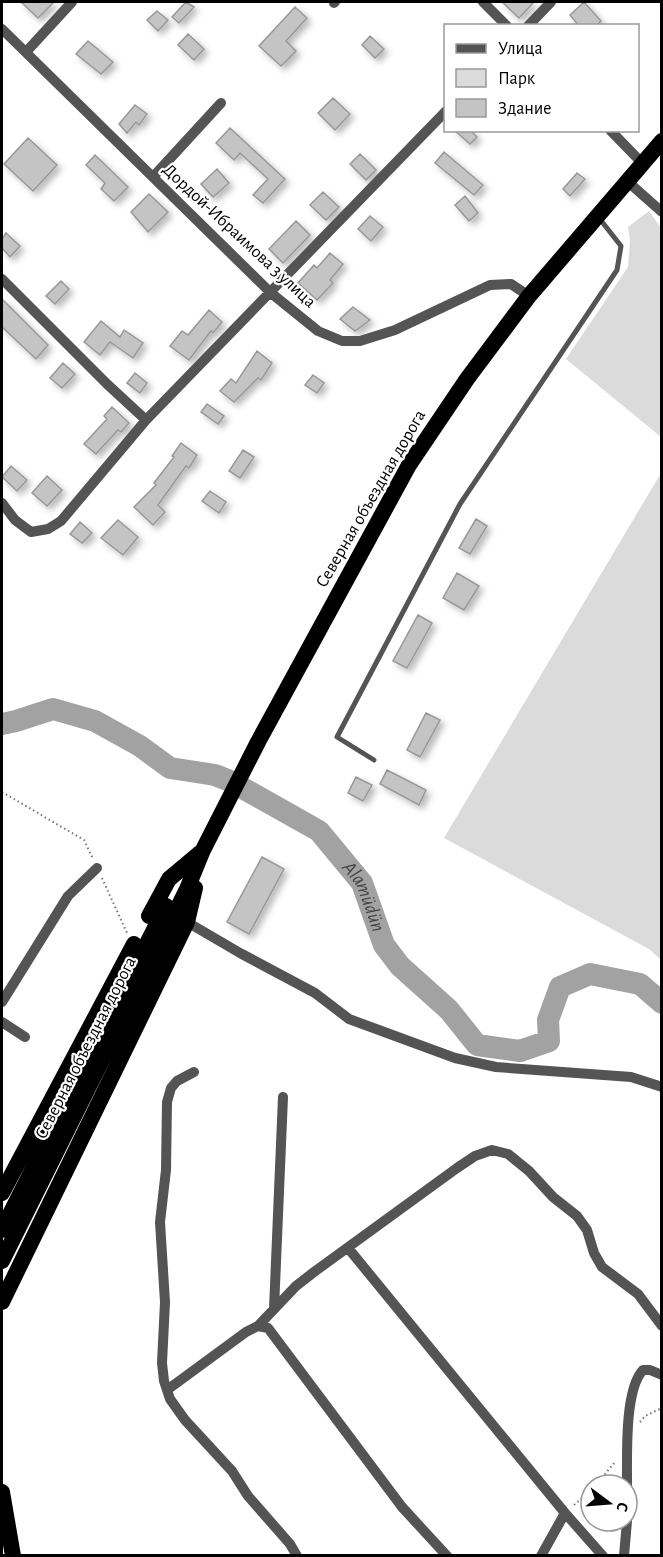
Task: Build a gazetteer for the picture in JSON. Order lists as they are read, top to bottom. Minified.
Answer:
{"streets":{"highway":["Северная объездная дорога"],"street":["Дордой-Ибраимова 3 улица"]},"crossings":[["Дордой-Ибраимова 3 улица","Северная объездная дорога"]],"water":["Alamüdün"],"legend":["Улица","Парк","Здание"],"north":"right"}
